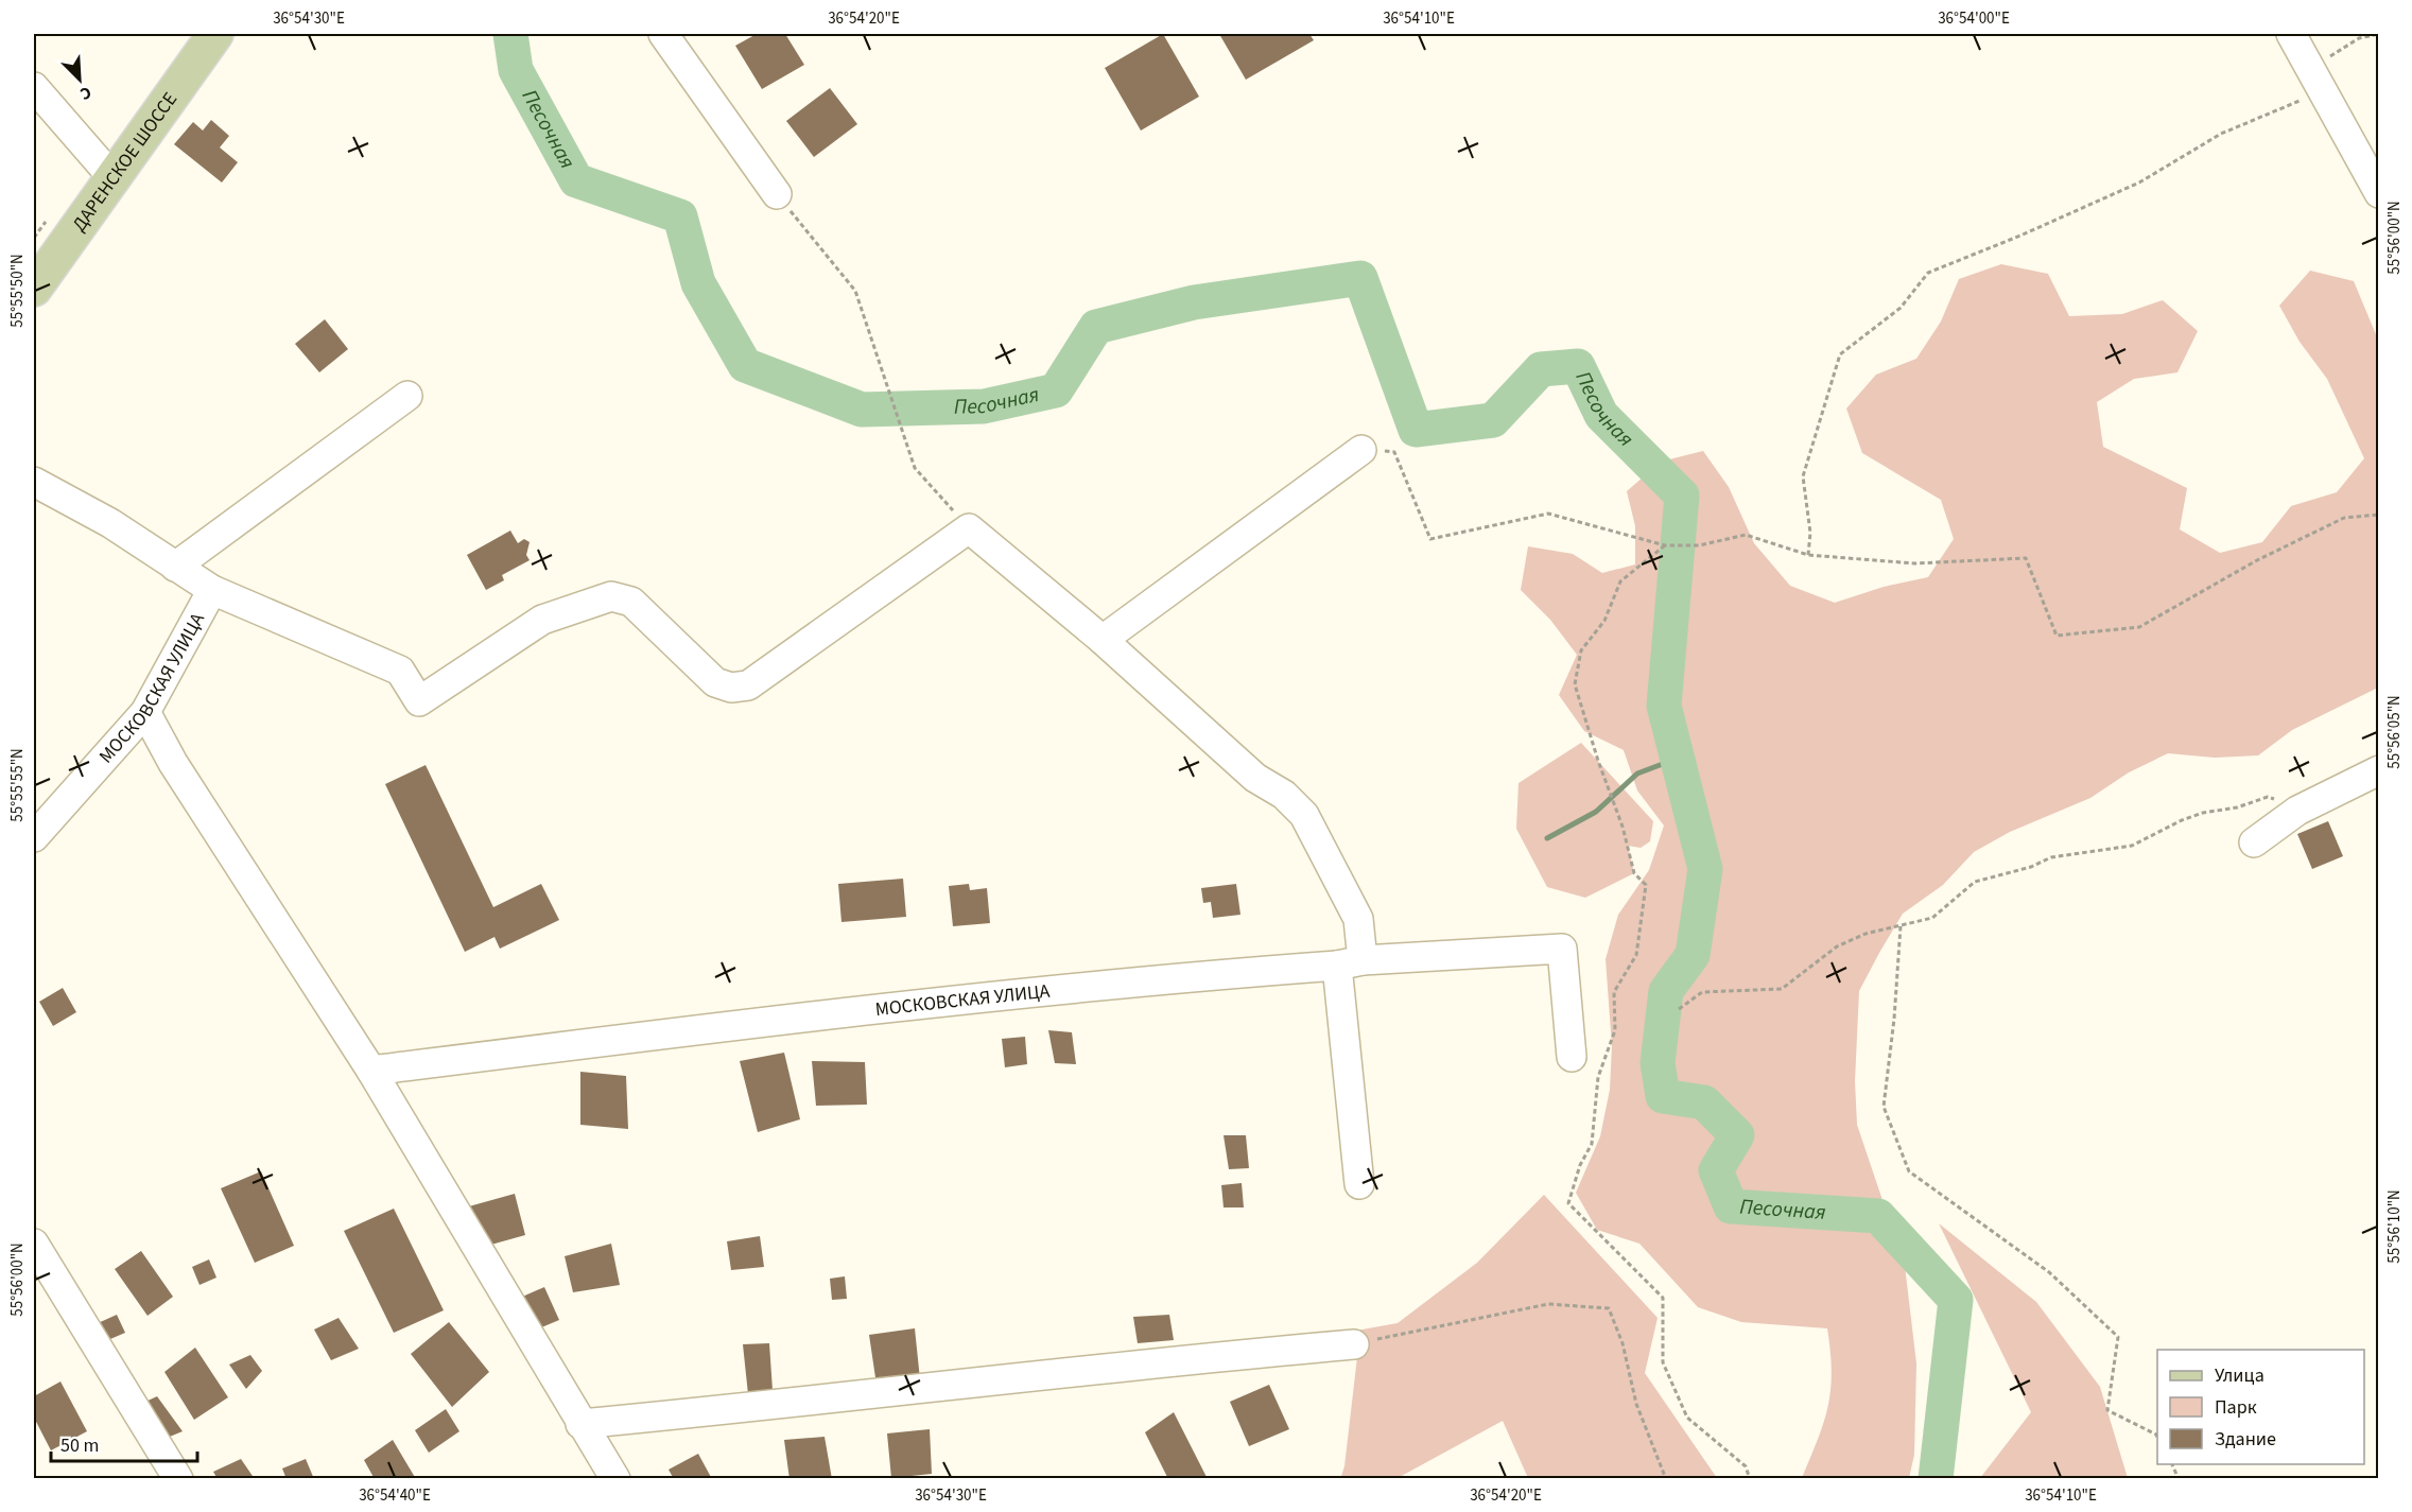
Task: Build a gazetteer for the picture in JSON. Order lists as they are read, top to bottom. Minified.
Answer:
{"streets":{"main road":["ДАРЕНСКОЕ ШОССЕ"],"street":["МОСКОВСКАЯ УЛИЦА"]},"water":["Песочная"],"legend":["Улица","Парк","Здание"],"scale_bar":"50 m","north":"bottom right","coordinates":["36°54'30\"E","36°54'20\"E","36°54'10\"E","36°54'00\"E","55°56'00\"N","55°55'50\"N","55°56'05\"N","55°55'55\"N","55°56'10\"N","36°54'40\"E"]}
